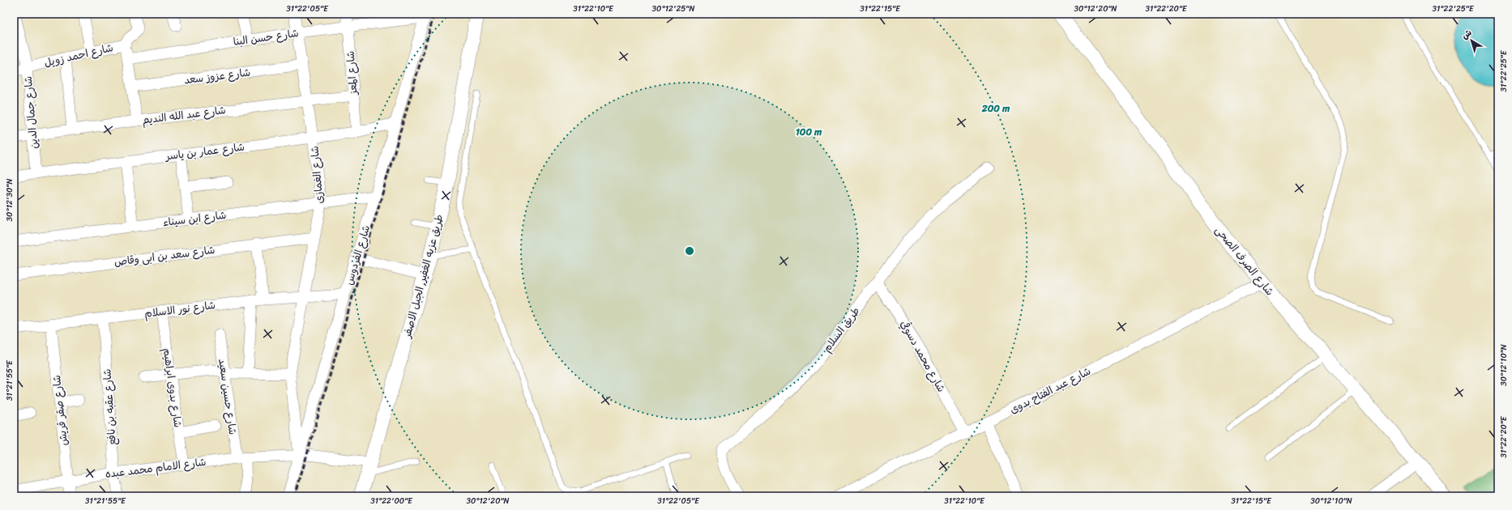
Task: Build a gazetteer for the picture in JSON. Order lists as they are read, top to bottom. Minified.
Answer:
{"streets":{"street":["شارع حسن البنا","شارع احمد زويل","شارع المعز","شارع عزوز سعد","شارع جمال الدين","شارع عبد الله النديم","شارع عمار بن ياسر","شارع الغمازى","شارع ابن سيناء","شارع الفردوس","شارع سعد بن ابى وقاص","شارع الصرف الصحى","طريق عزبه الغفير, الجبل الاصفر","شارع نور الاسلام","طريق السلام","شارع محمد دسوقي","شارع بدوى ابراهيم","شارع عبد الفتاح بدوى","شارع حسين سعيد","شارع عقبه بن نافع","شارع صقر قريش","شارع الامام محمد عبده"]},"crossings":[["شارع حسن البنا","شارع المعز"],["شارع حسن البنا","شارع الغمازى"],["شارع حسن البنا","شارع الفردوس"],["شارع احمد زويل","شارع جمال الدين"],["شارع المعز","شارع عبد الله النديم"],["شارع المعز","شارع عمار بن ياسر"],["شارع عزوز سعد","شارع الغمازى"],["شارع جمال الدين","شارع عبد الله النديم"],["شارع جمال الدين","شارع عمار بن ياسر"],["شارع عبد الله النديم","شارع الغمازى"],["شارع عمار بن ياسر","شارع الغمازى"],["شارع عمار بن ياسر","شارع الفردوس"],["شارع الغمازى","شارع ابن سيناء"],["شارع الغمازى","شارع الفردوس"],["شارع الغمازى","شارع سعد بن ابى وقاص"],["شارع الغمازى","شارع نور الاسلام"],["شارع الغمازى","شارع الامام محمد عبده"],["شارع ابن سيناء","شارع الفردوس"],["شارع الفردوس","شارع نور الاسلام"],["شارع الفردوس","شارع الامام محمد عبده"],["شارع الصرف الصحى","شارع عبد الفتاح بدوى"],["طريق عزبه الغفير, الجبل الاصفر","شارع الامام محمد عبده"],["شارع نور الاسلام","شارع بدوى ابراهيم"],["شارع نور الاسلام","شارع عقبه بن نافع"],["شارع نور الاسلام","شارع صقر قريش"],["طريق السلام","شارع محمد دسوقي"],["شارع محمد دسوقي","شارع عبد الفتاح بدوى"],["شارع بدوى ابراهيم","شارع الامام محمد عبده"],["شارع حسين سعيد","شارع الامام محمد عبده"],["شارع عقبه بن نافع","شارع الامام محمد عبده"],["شارع صقر قريش","شارع الامام محمد عبده"]],"north":"top left","coordinates":["31°22'05\"E","31°22'10\"E","30°12'25\"N","31°22'15\"E","30°12'20\"N","31°22'20\"E","31°22'25\"E","30°12'30\"N","30°12'10\"N","31°21'55\"E","31°22'00\"E"],"rings":["200 m","100 m"]}
